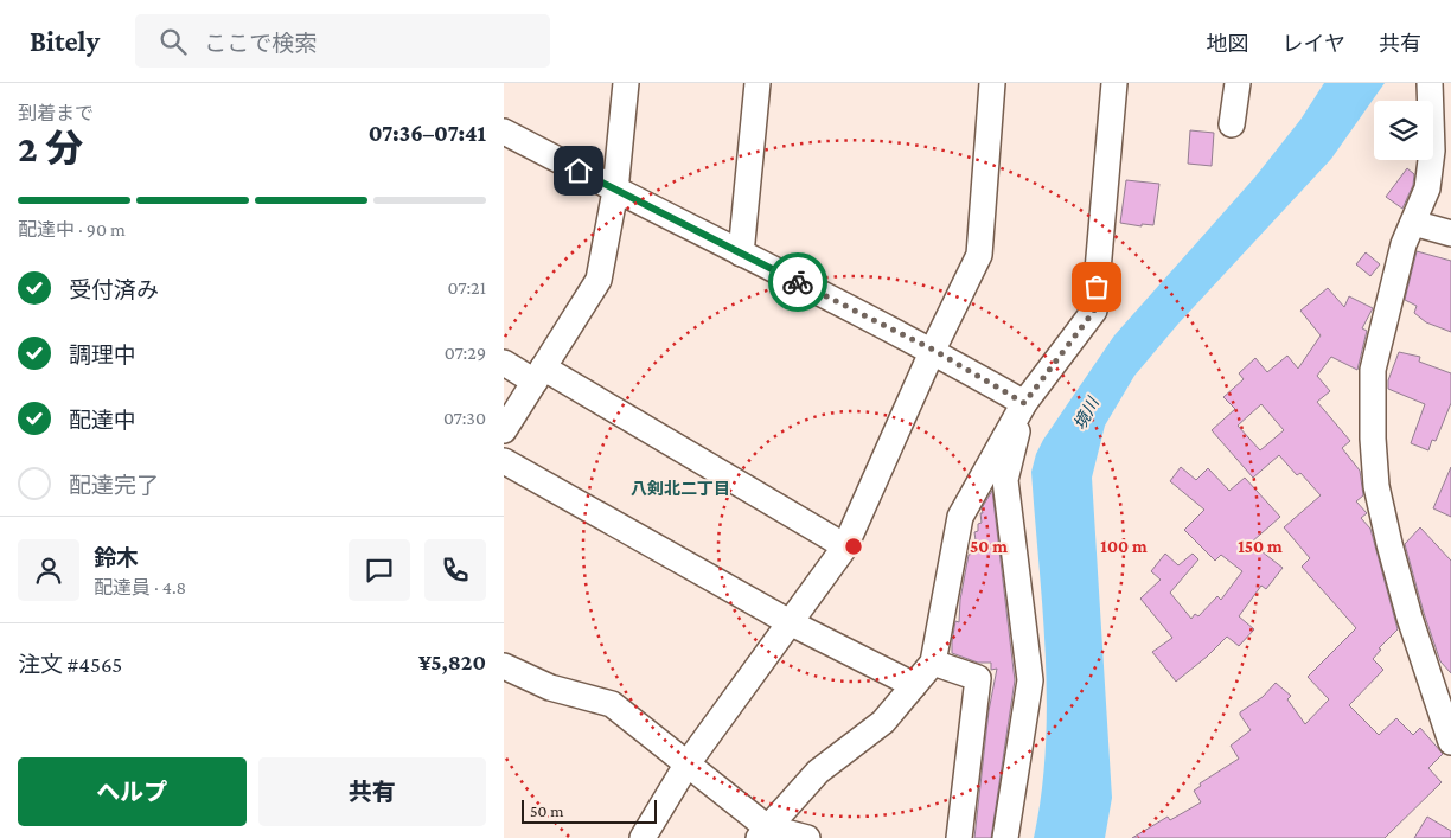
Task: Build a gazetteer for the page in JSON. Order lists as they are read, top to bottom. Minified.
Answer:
{"districts":["八剣北二丁目"],"water":["境川"],"scale_bar":"50 m","page":{"header":"Bitely","search":"ここで検索","nav":["地図","レイヤ","共有"],"heading":["2 分","到着まで","07:36–07:41"],"panel":["鈴木","配達員 · 4.8","注文 #4565","¥5,820"],"bar":"配達中 · 90 m","list":[["受付済み","07:21"],["調理中","07:29"],["配達中","07:30"],"配達完了"],"buttons":["ヘルプ","共有"],"scale":"50 m"},"rings":["50 m","100 m","150 m"]}
